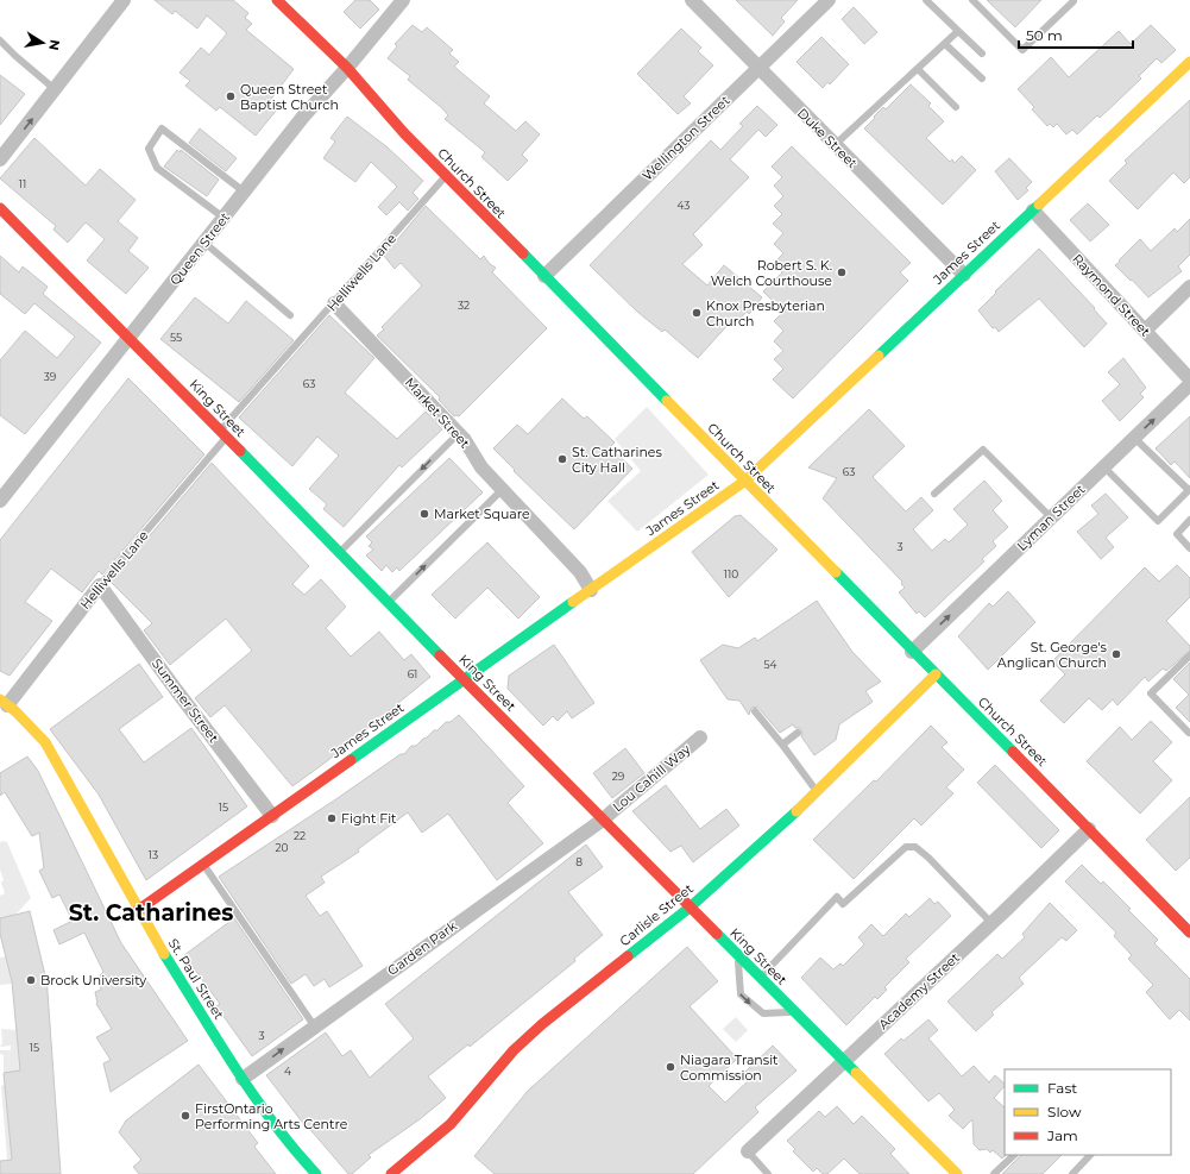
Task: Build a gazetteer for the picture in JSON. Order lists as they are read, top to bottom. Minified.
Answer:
{"streets":{"street":["Wellington Street","Duke Street","Church Street","Queen Street","James Street","Helliwells Lane","Raymond Street","King Street","Market Street","Lyman Street","Summer Street","Lou Cahill Way","Carlisle Street","Garden Park","St. Paul Street","Academy Street"]},"crossings":[["Wellington Street","Duke Street"],["Wellington Street","Church Street"],["Duke Street","James Street"],["Church Street","Queen Street"],["Church Street","James Street"],["Church Street","Helliwells Lane"],["Church Street","Lyman Street"],["Church Street","Carlisle Street"],["Church Street","Academy Street"],["Queen Street","King Street"],["James Street","Raymond Street"],["James Street","King Street"],["James Street","Market Street"],["James Street","Summer Street"],["James Street","St. Paul Street"],["Helliwells Lane","King Street"],["Helliwells Lane","Market Street"],["Helliwells Lane","Summer Street"],["Helliwells Lane","St. Paul Street"],["King Street","Lou Cahill Way"],["King Street","Carlisle Street"],["King Street","Garden Park"],["King Street","Academy Street"],["Lou Cahill Way","Garden Park"],["Garden Park","St. Paul Street"]],"one_way":["Lyman Street"],"districts":["St. Catharines"],"places":["Queen Street Baptist Church","Robert S. K. Welch Courthouse","Knox Presbyterian Church","St. Catharines City Hall","Market Square","St. George's Anglican Church","Fight Fit","Brock University","Niagara Transit Commission","FirstOntario Performing Arts Centre"],"house_numbers":["11","43","32","55","39","63","63","3","110","54","61","29","15","22","20","13","8","3","15","4"],"legend":["Fast","Slow","Jam"],"scale_bar":"50 m","north":"right"}
